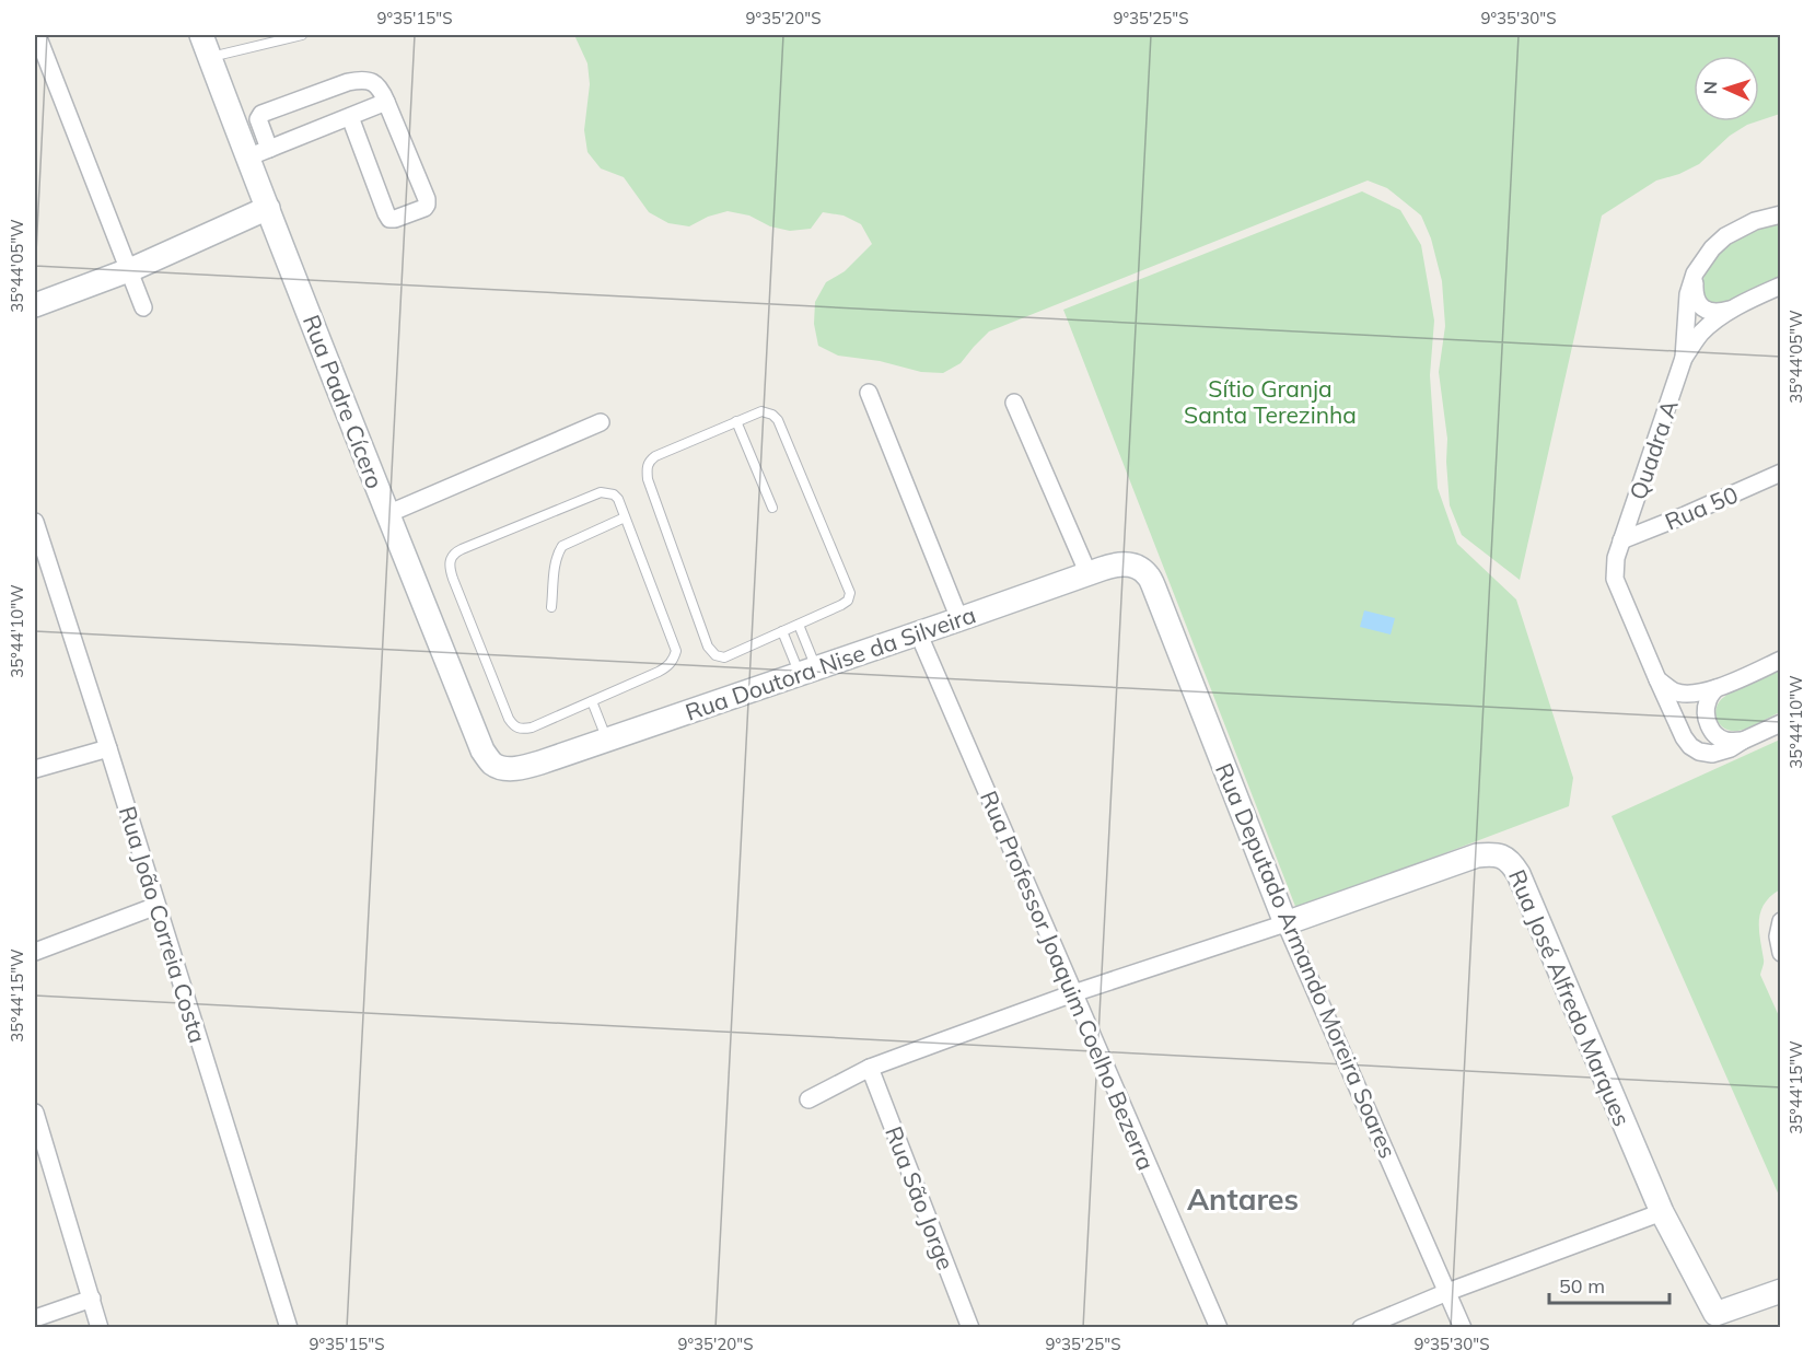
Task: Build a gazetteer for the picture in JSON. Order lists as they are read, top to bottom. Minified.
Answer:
{"streets":{"street":["Rua Padre Cícero","Quadra A","Rua 50","Rua Doutora Nise da Silveira","Rua João Correia Costa","Rua Deputado Armando Moreira Soares","Rua Professor Joaquim Coelho Bezerra","Rua José Alfredo Marques","Rua São Jorge"]},"crossings":[["Rua Padre Cícero","Rua Doutora Nise da Silveira"],["Quadra A","Rua 50"],["Rua Doutora Nise da Silveira","Rua Deputado Armando Moreira Soares"],["Rua Doutora Nise da Silveira","Rua Professor Joaquim Coelho Bezerra"],["Rua Deputado Armando Moreira Soares","Rua José Alfredo Marques"]],"districts":["Antares"],"parks":["Sítio Granja Santa Terezinha"],"scale_bar":"50 m","north":"left","coordinates":["9°35'15\"S","9°35'20\"S","9°35'25\"S","9°35'30\"S","35°44'05\"W","35°44'10\"W","35°44'15\"W"]}
